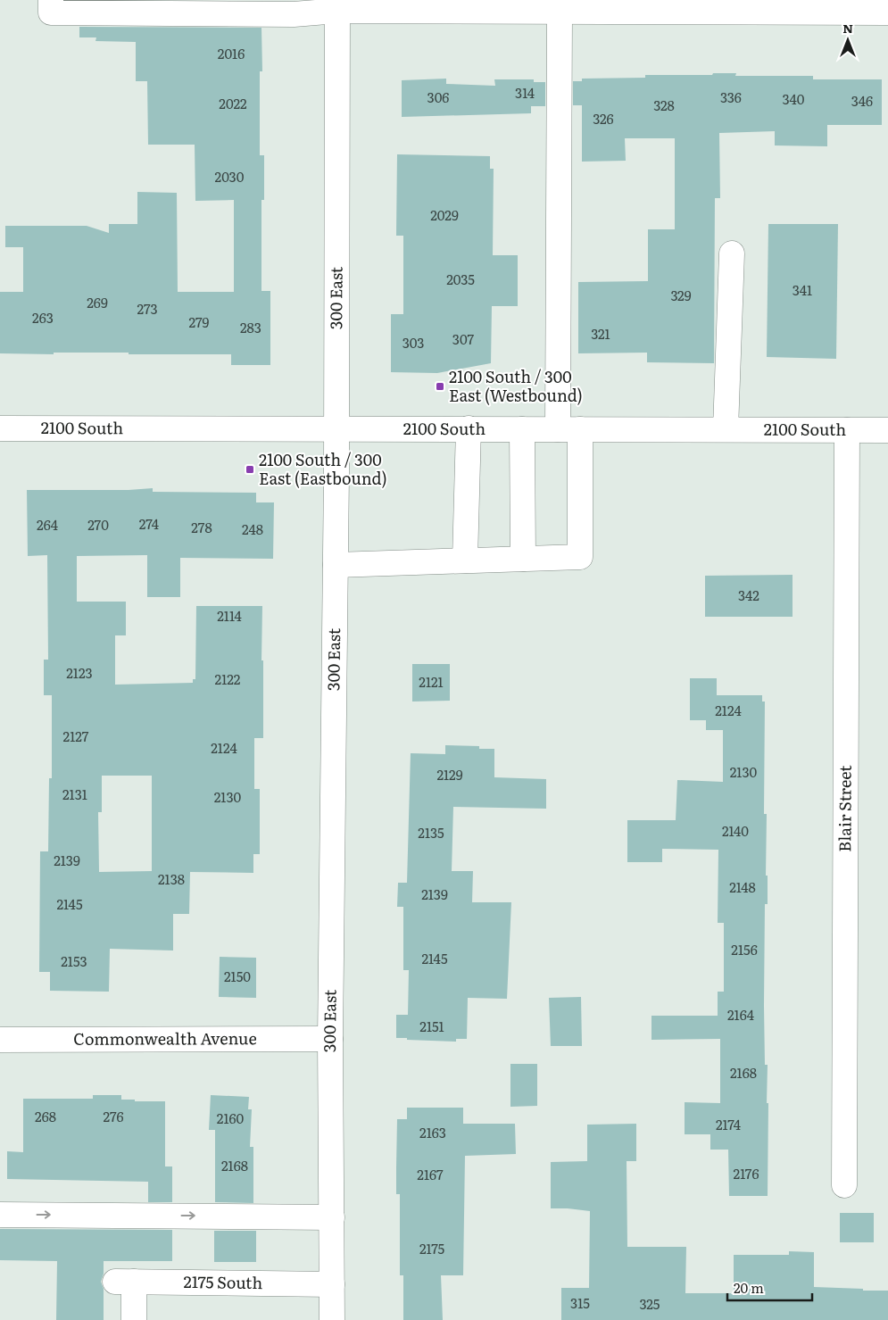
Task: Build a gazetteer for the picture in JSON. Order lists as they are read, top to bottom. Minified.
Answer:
{"streets":{"street":["300 East","2100 South","Blair Street","Commonwealth Avenue","2175 South"]},"crossings":[["300 East","2100 South"],["300 East","Commonwealth Avenue"],["300 East","2175 South"],["2100 South","Blair Street"]],"places":{"transit":["2100 South / 300 East (Westbound)","2100 South / 300 East (Eastbound)"]},"house_numbers":["2016","314","306","336","340","346","2022","328","326","2030","2029","2035","341","329","269","273","263","279","283","321","307","303","274","264","270","278","248","342","2114","2123","2122","2121","2124","2127","2124","2130","2129","2131","2130","2140","2135","2139","2138","2148","2139","2145","2156","2145","2153","2150","2164","2151","2168","268","276","2160","2174","2163","2168","2176","2167","2175","315","325"],"scale_bar":"20 m","north":"top"}
